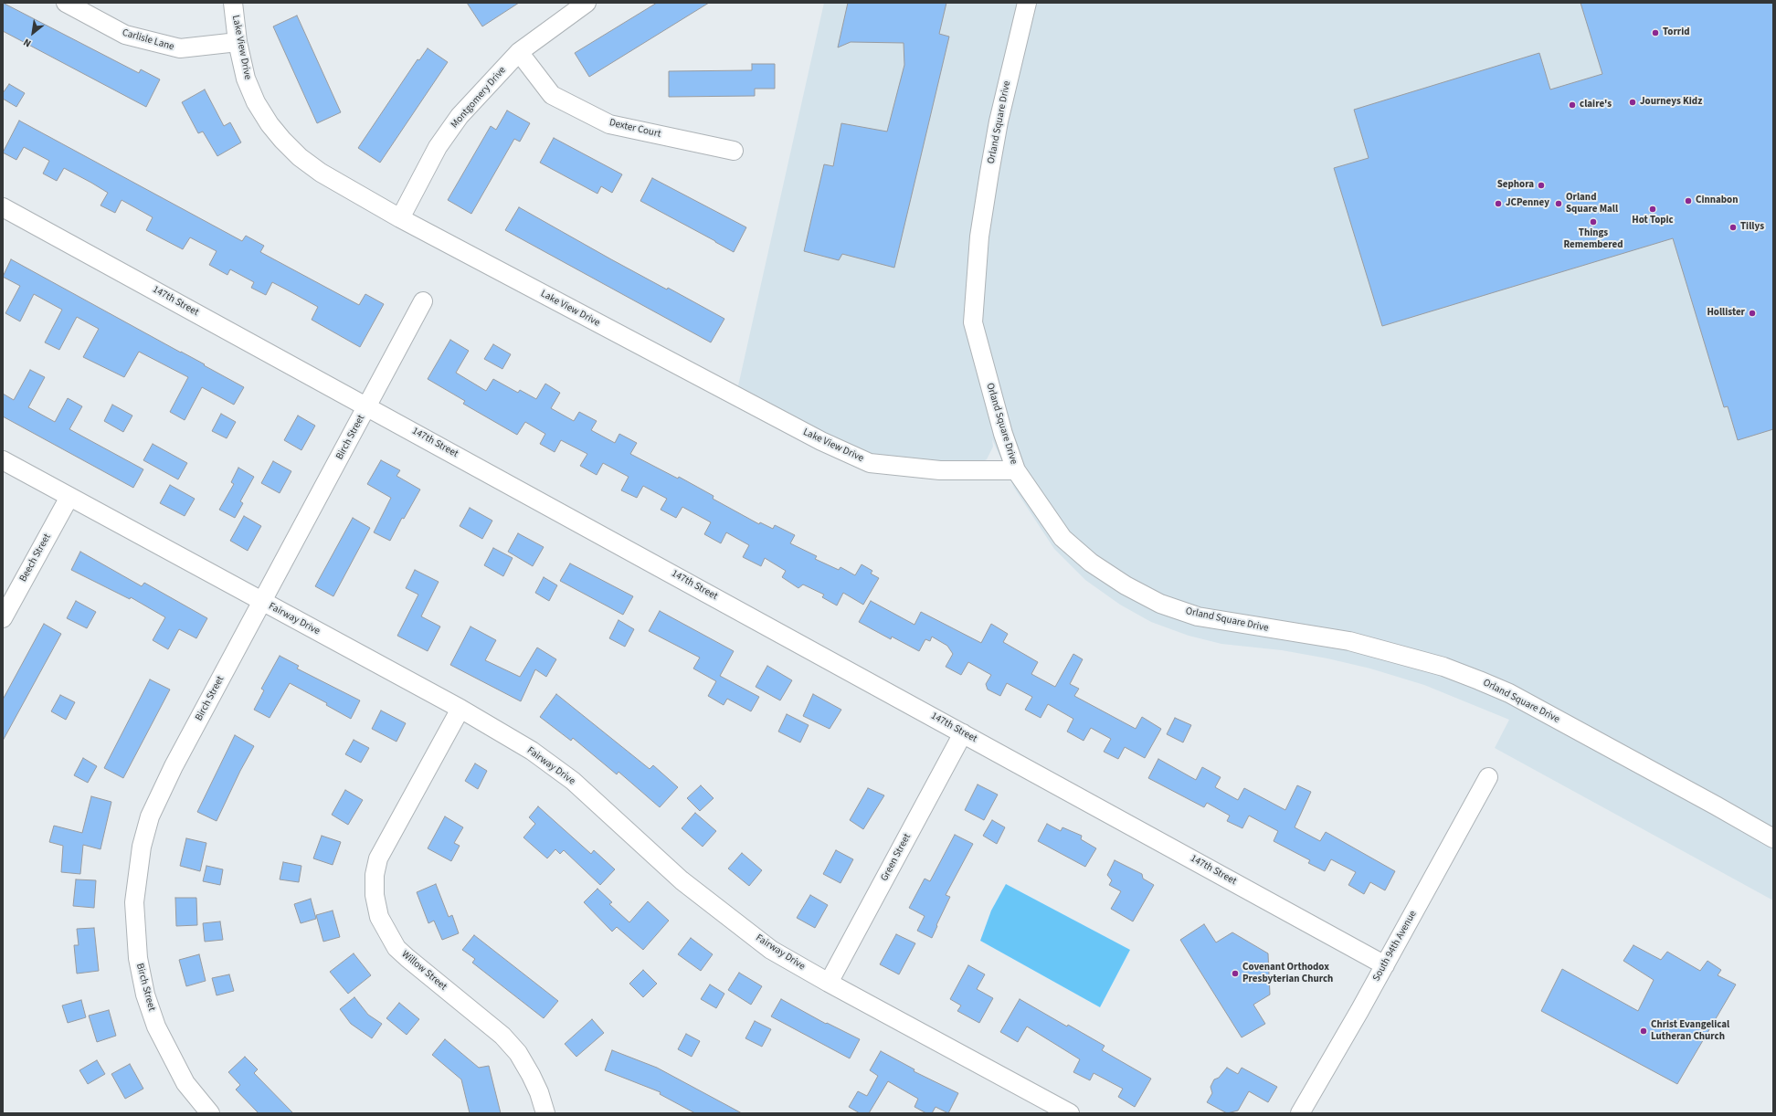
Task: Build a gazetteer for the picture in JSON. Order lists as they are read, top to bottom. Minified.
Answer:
{"streets":{"street":["Carlisle Lane","Lake View Drive","Montgomery Drive","Orland Square Drive","Dexter Court","147th Street","Birch Street","Beech Street","Fairway Drive","Green Street","South 94th Avenue","Willow Street"]},"crossings":[["Carlisle Lane","Lake View Drive"],["Lake View Drive","Montgomery Drive"],["Lake View Drive","Orland Square Drive"],["Montgomery Drive","Dexter Court"],["147th Street","Birch Street"],["147th Street","Green Street"],["147th Street","South 94th Avenue"],["Birch Street","Fairway Drive"],["Beech Street","Fairway Drive"],["Fairway Drive","Green Street"],["Fairway Drive","Willow Street"]],"places":["Torrid","Journeys Kidz","claire's","Sephora","Cinnabon","JCPenney","Orland Square Mall","Hot Topic","Things Remembered","Tillys","Hollister","Covenant Orthodox Presbyterian Church","Christ Evangelical Lutheran Church"],"north":"bottom left"}
